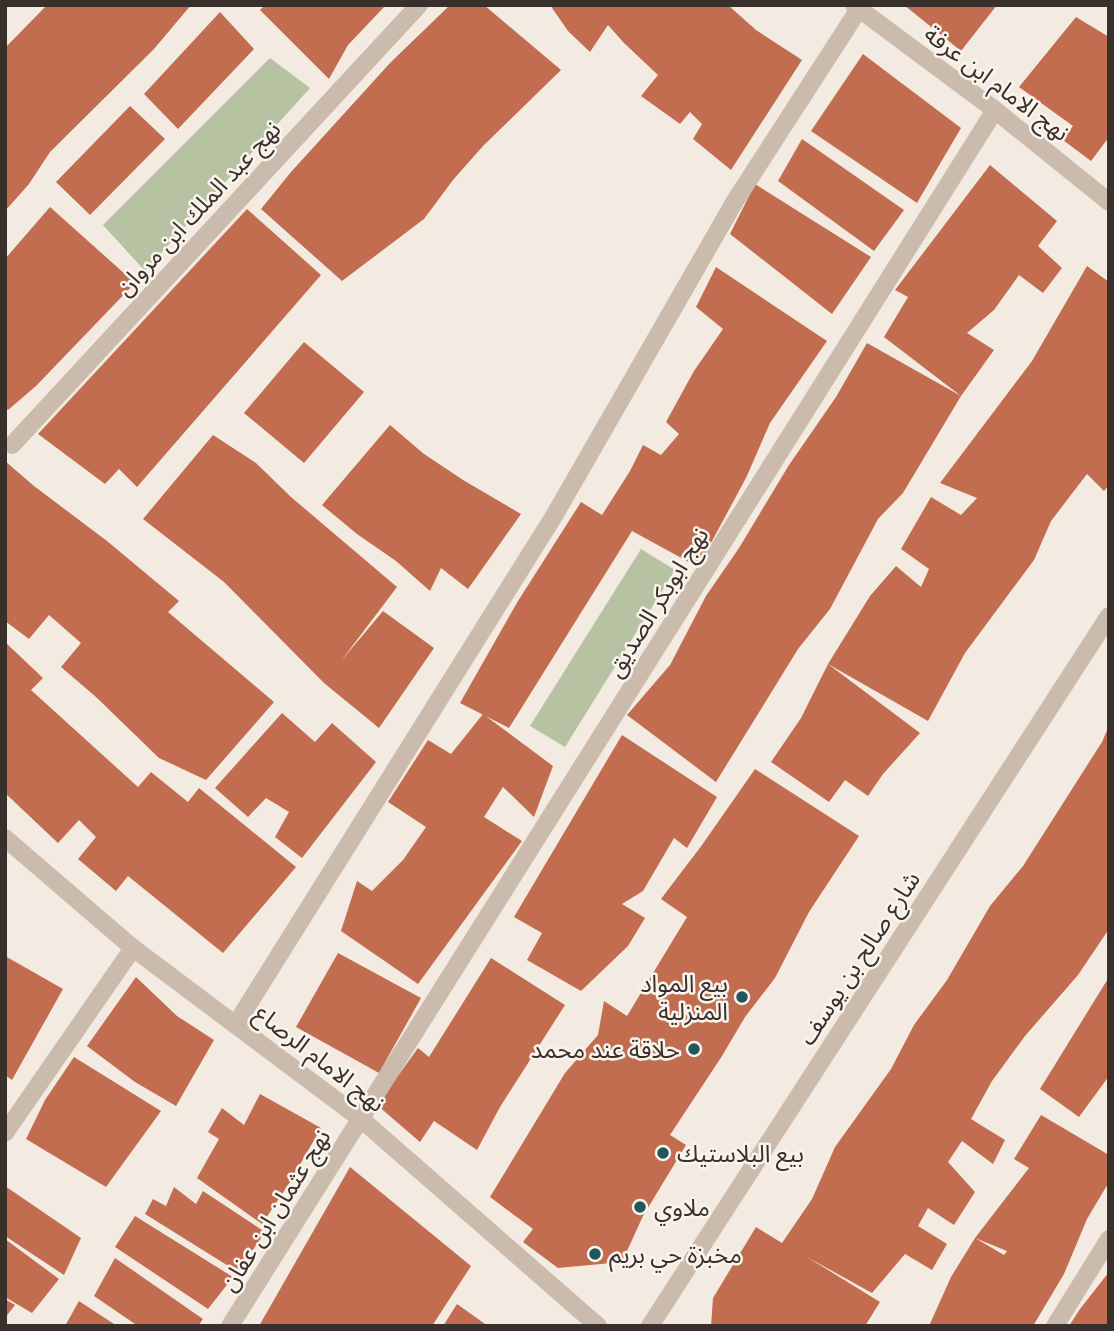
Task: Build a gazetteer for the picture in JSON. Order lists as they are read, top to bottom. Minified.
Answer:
{"streets":{"street":["نهج الامام ابن عرفة","نهج عبد الملك ابن مروان","نهج ابوبكر الصديق","شارع صالح بن يوسف","نهج الامام الرصاع","نهج عثمان ابن عفان"]},"crossings":[["نهج الامام ابن عرفة","نهج ابوبكر الصديق"],["نهج ابوبكر الصديق","نهج الامام الرصاع"],["نهج ابوبكر الصديق","نهج عثمان ابن عفان"],["نهج الامام الرصاع","نهج عثمان ابن عفان"]],"places":["بيع المواد المنزلية","حلاقة عند محمد","بيع البلاستيك","ملاوي","مخبزة حي بريم"]}
